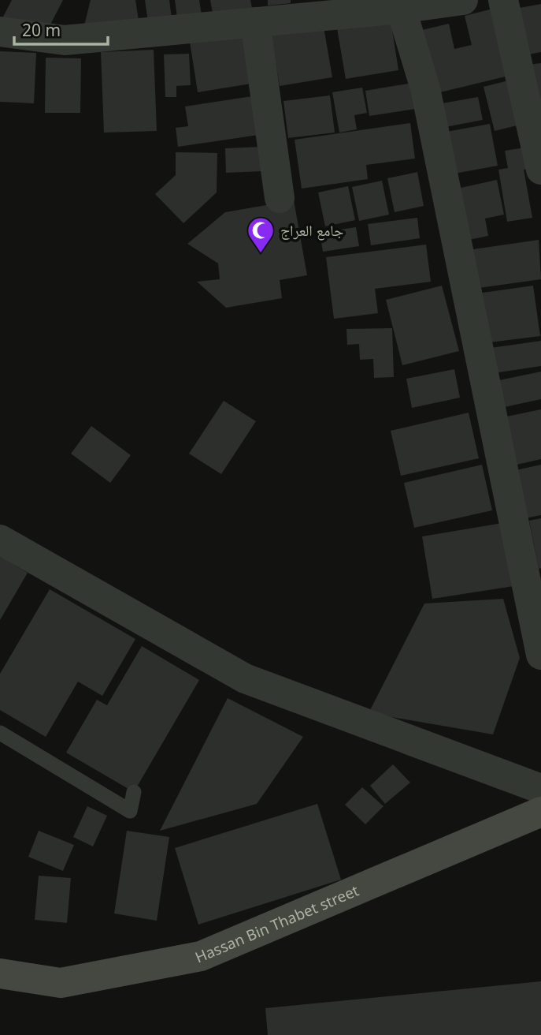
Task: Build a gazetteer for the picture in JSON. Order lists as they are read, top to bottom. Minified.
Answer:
{"streets":{"street":["Hassan Bin Thabet street"]},"places":{"mosque":["جامع العراج"]},"scale_bar":"20 m"}
